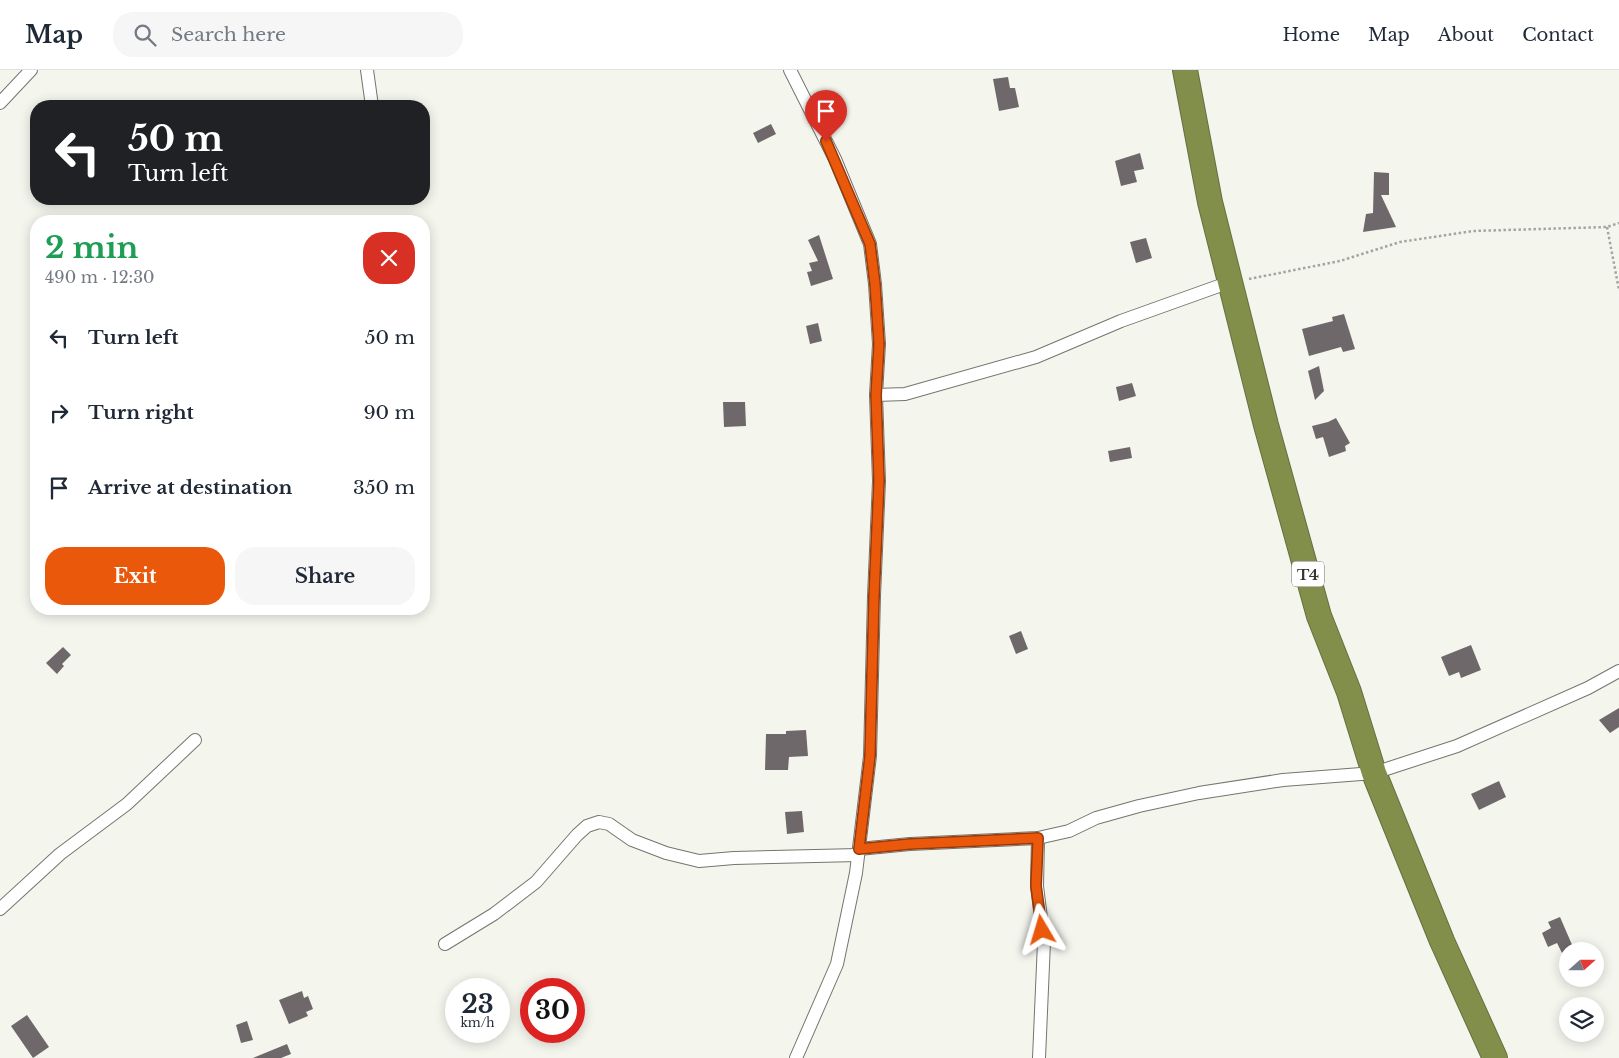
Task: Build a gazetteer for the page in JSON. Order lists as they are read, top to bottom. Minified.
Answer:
{"streets":{"highway":["T4"]},"north":"right","page":{"header":"Map","search":"Search here","nav":["Home","Map","About","Contact"],"turn":["50 m","Turn left"],"heading":["2 min","490 m · 12:30"],"list":[{"name":"Turn left","value":"50 m"},{"name":"Turn right","value":"90 m"},{"name":"Arrive at destination","value":"350 m"}],"buttons":["Exit","Share"],"speed":"23 km/h","limit":"30"}}
